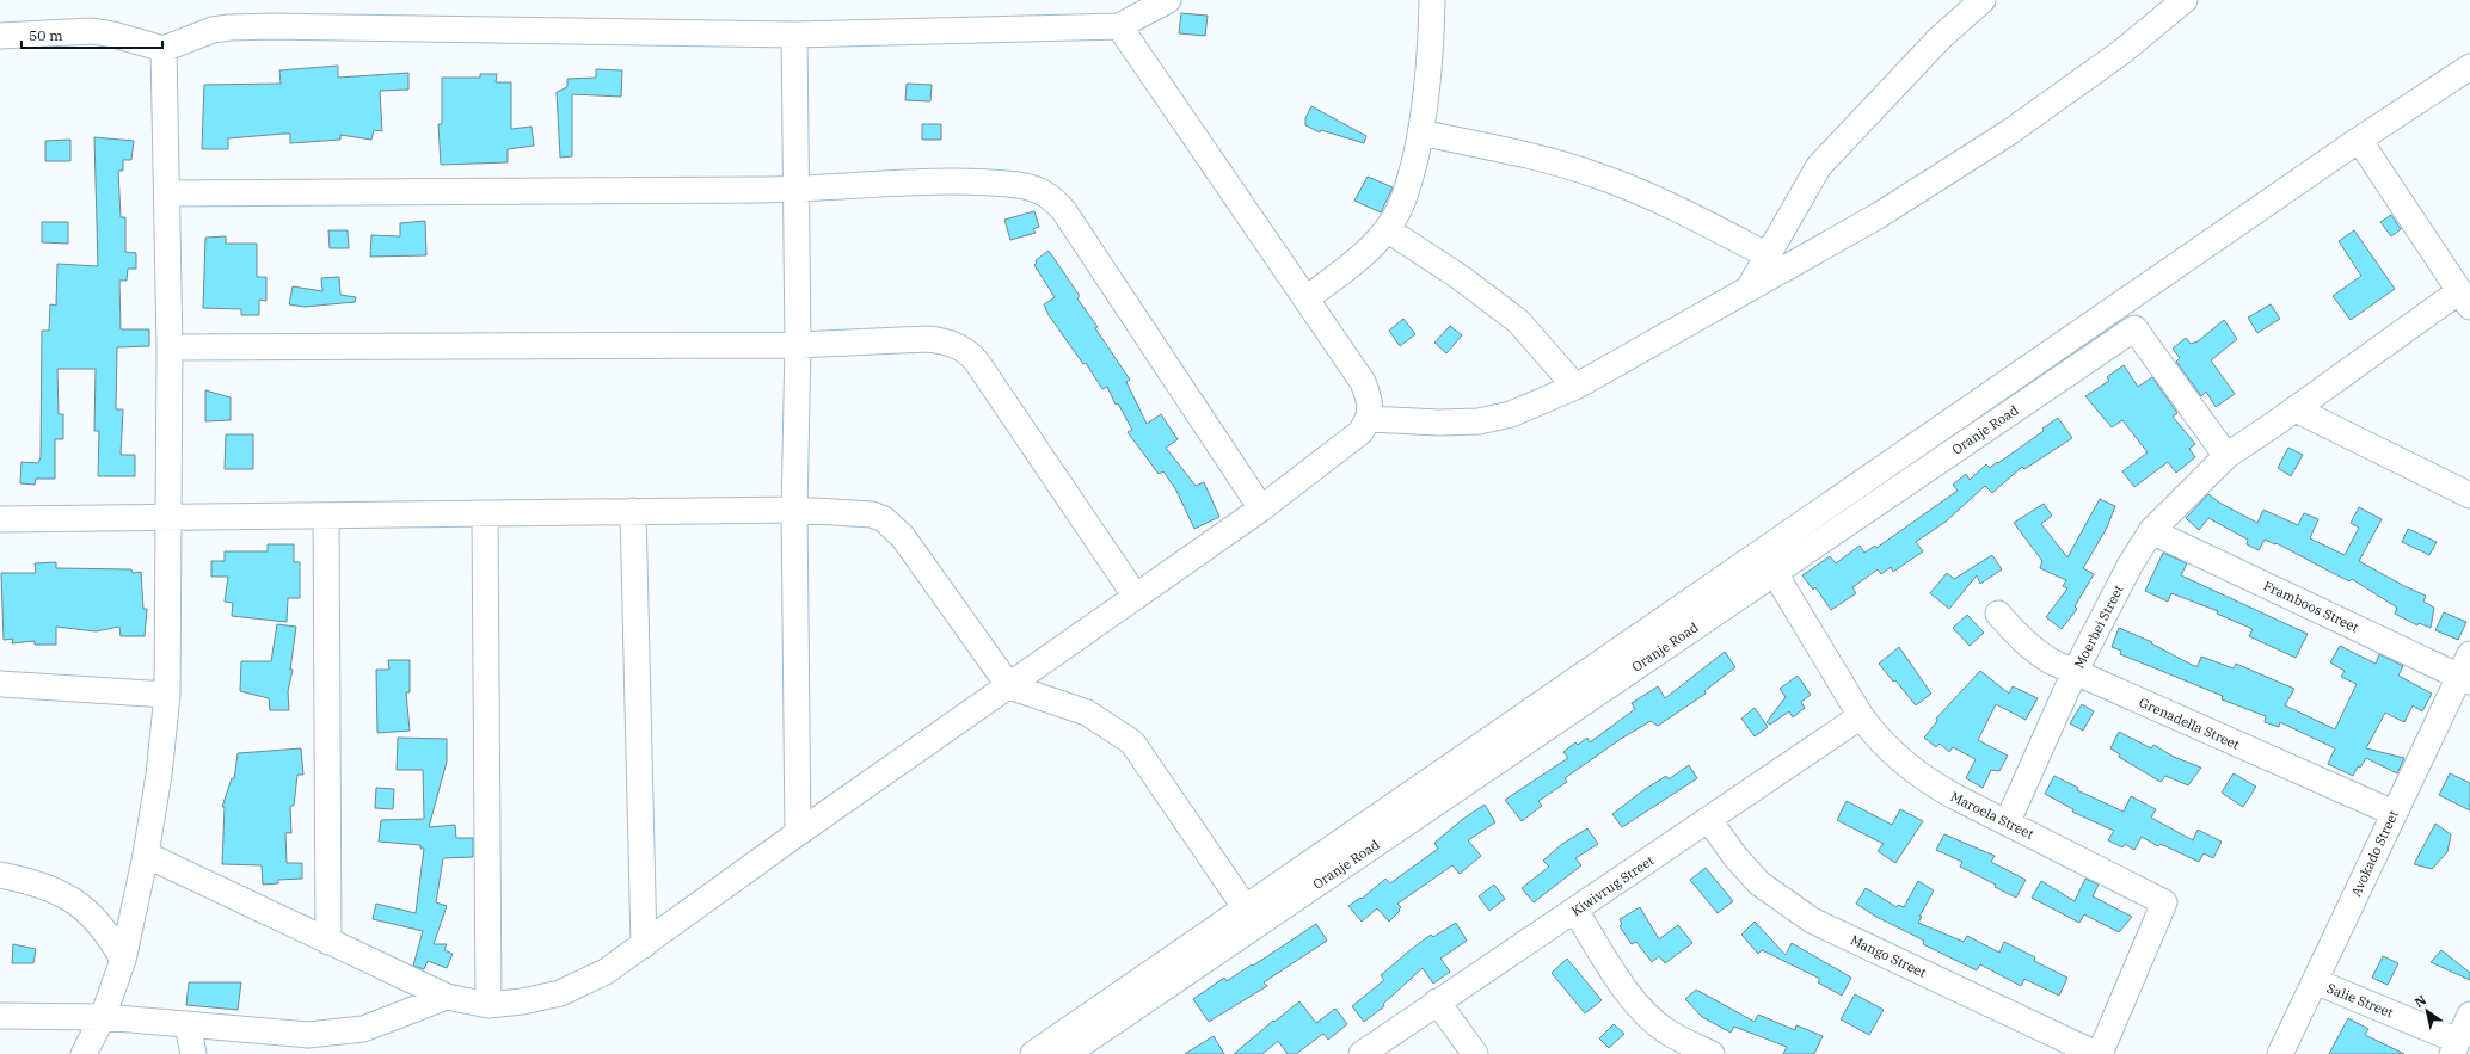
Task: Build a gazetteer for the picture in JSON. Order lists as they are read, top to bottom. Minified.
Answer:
{"streets":{"street":["Oranje Road","Framboos Street","Moerbei Street","Grenadella Street","Maroela Street","Avokado Street","Kiwivrug Street","Mango Street","Salie Street"]},"crossings":[["Oranje Road","Maroela Street"],["Framboos Street","Moerbei Street"],["Framboos Street","Avokado Street"],["Moerbei Street","Grenadella Street"],["Moerbei Street","Maroela Street"],["Grenadella Street","Avokado Street"],["Maroela Street","Kiwivrug Street"],["Maroela Street","Mango Street"],["Avokado Street","Salie Street"],["Kiwivrug Street","Mango Street"]],"scale_bar":"50 m","north":"top left"}
